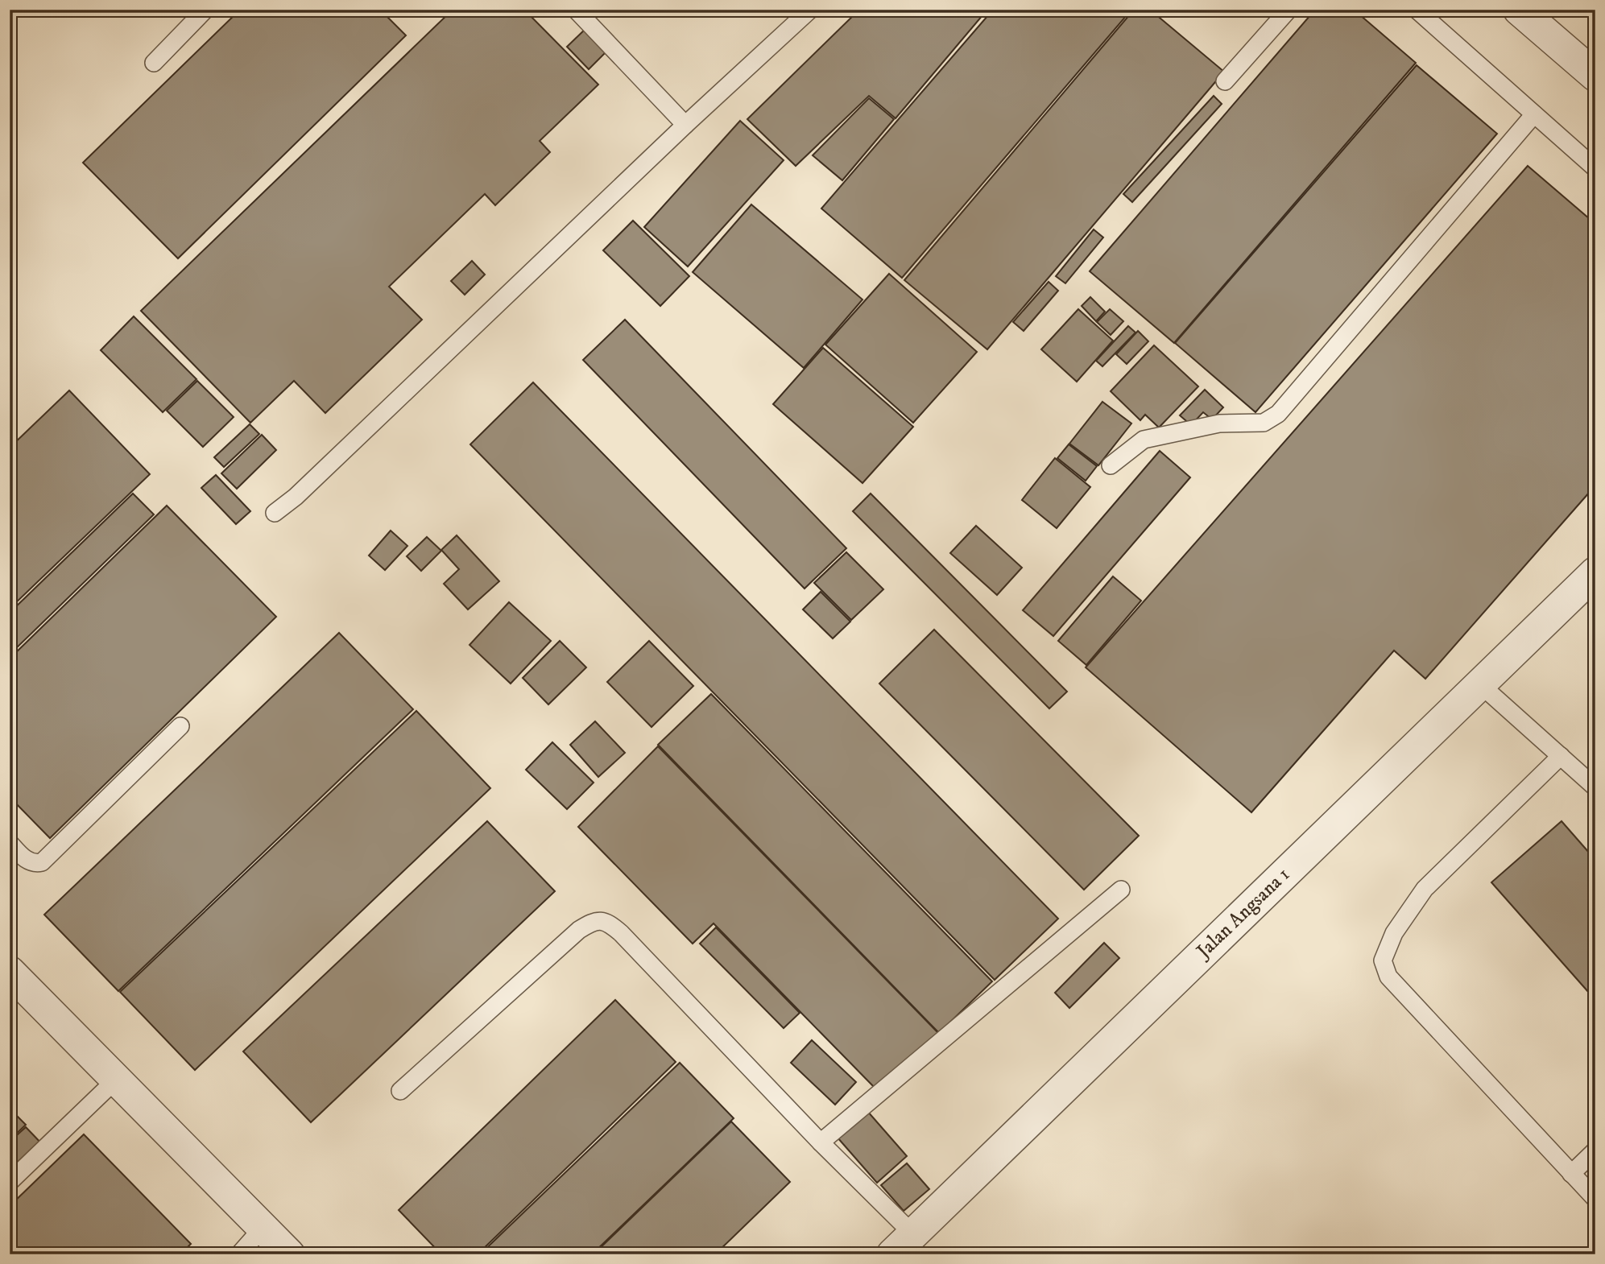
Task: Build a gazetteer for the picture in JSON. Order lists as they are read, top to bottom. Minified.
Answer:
{"streets":{"street":["Jalan Angsana 1"]}}
